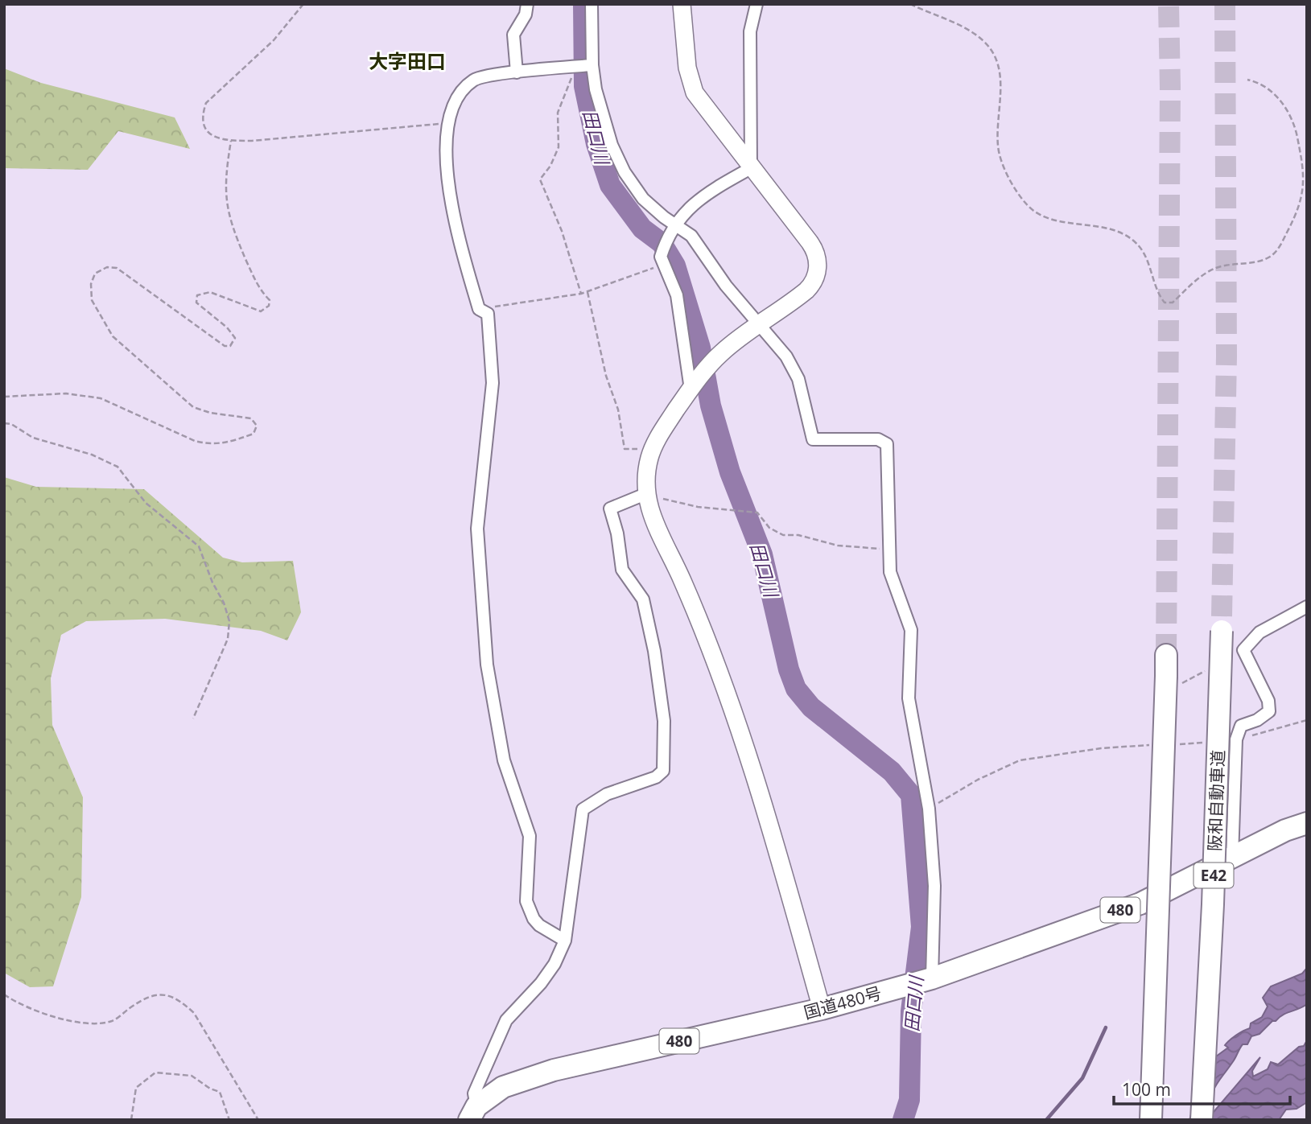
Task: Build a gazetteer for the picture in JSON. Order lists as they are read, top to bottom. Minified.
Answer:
{"streets":{"highway":["阪和自動車道","E42","480","国道480号"]},"districts":["大字田口"],"water":["田口川"],"scale_bar":"100 m"}
